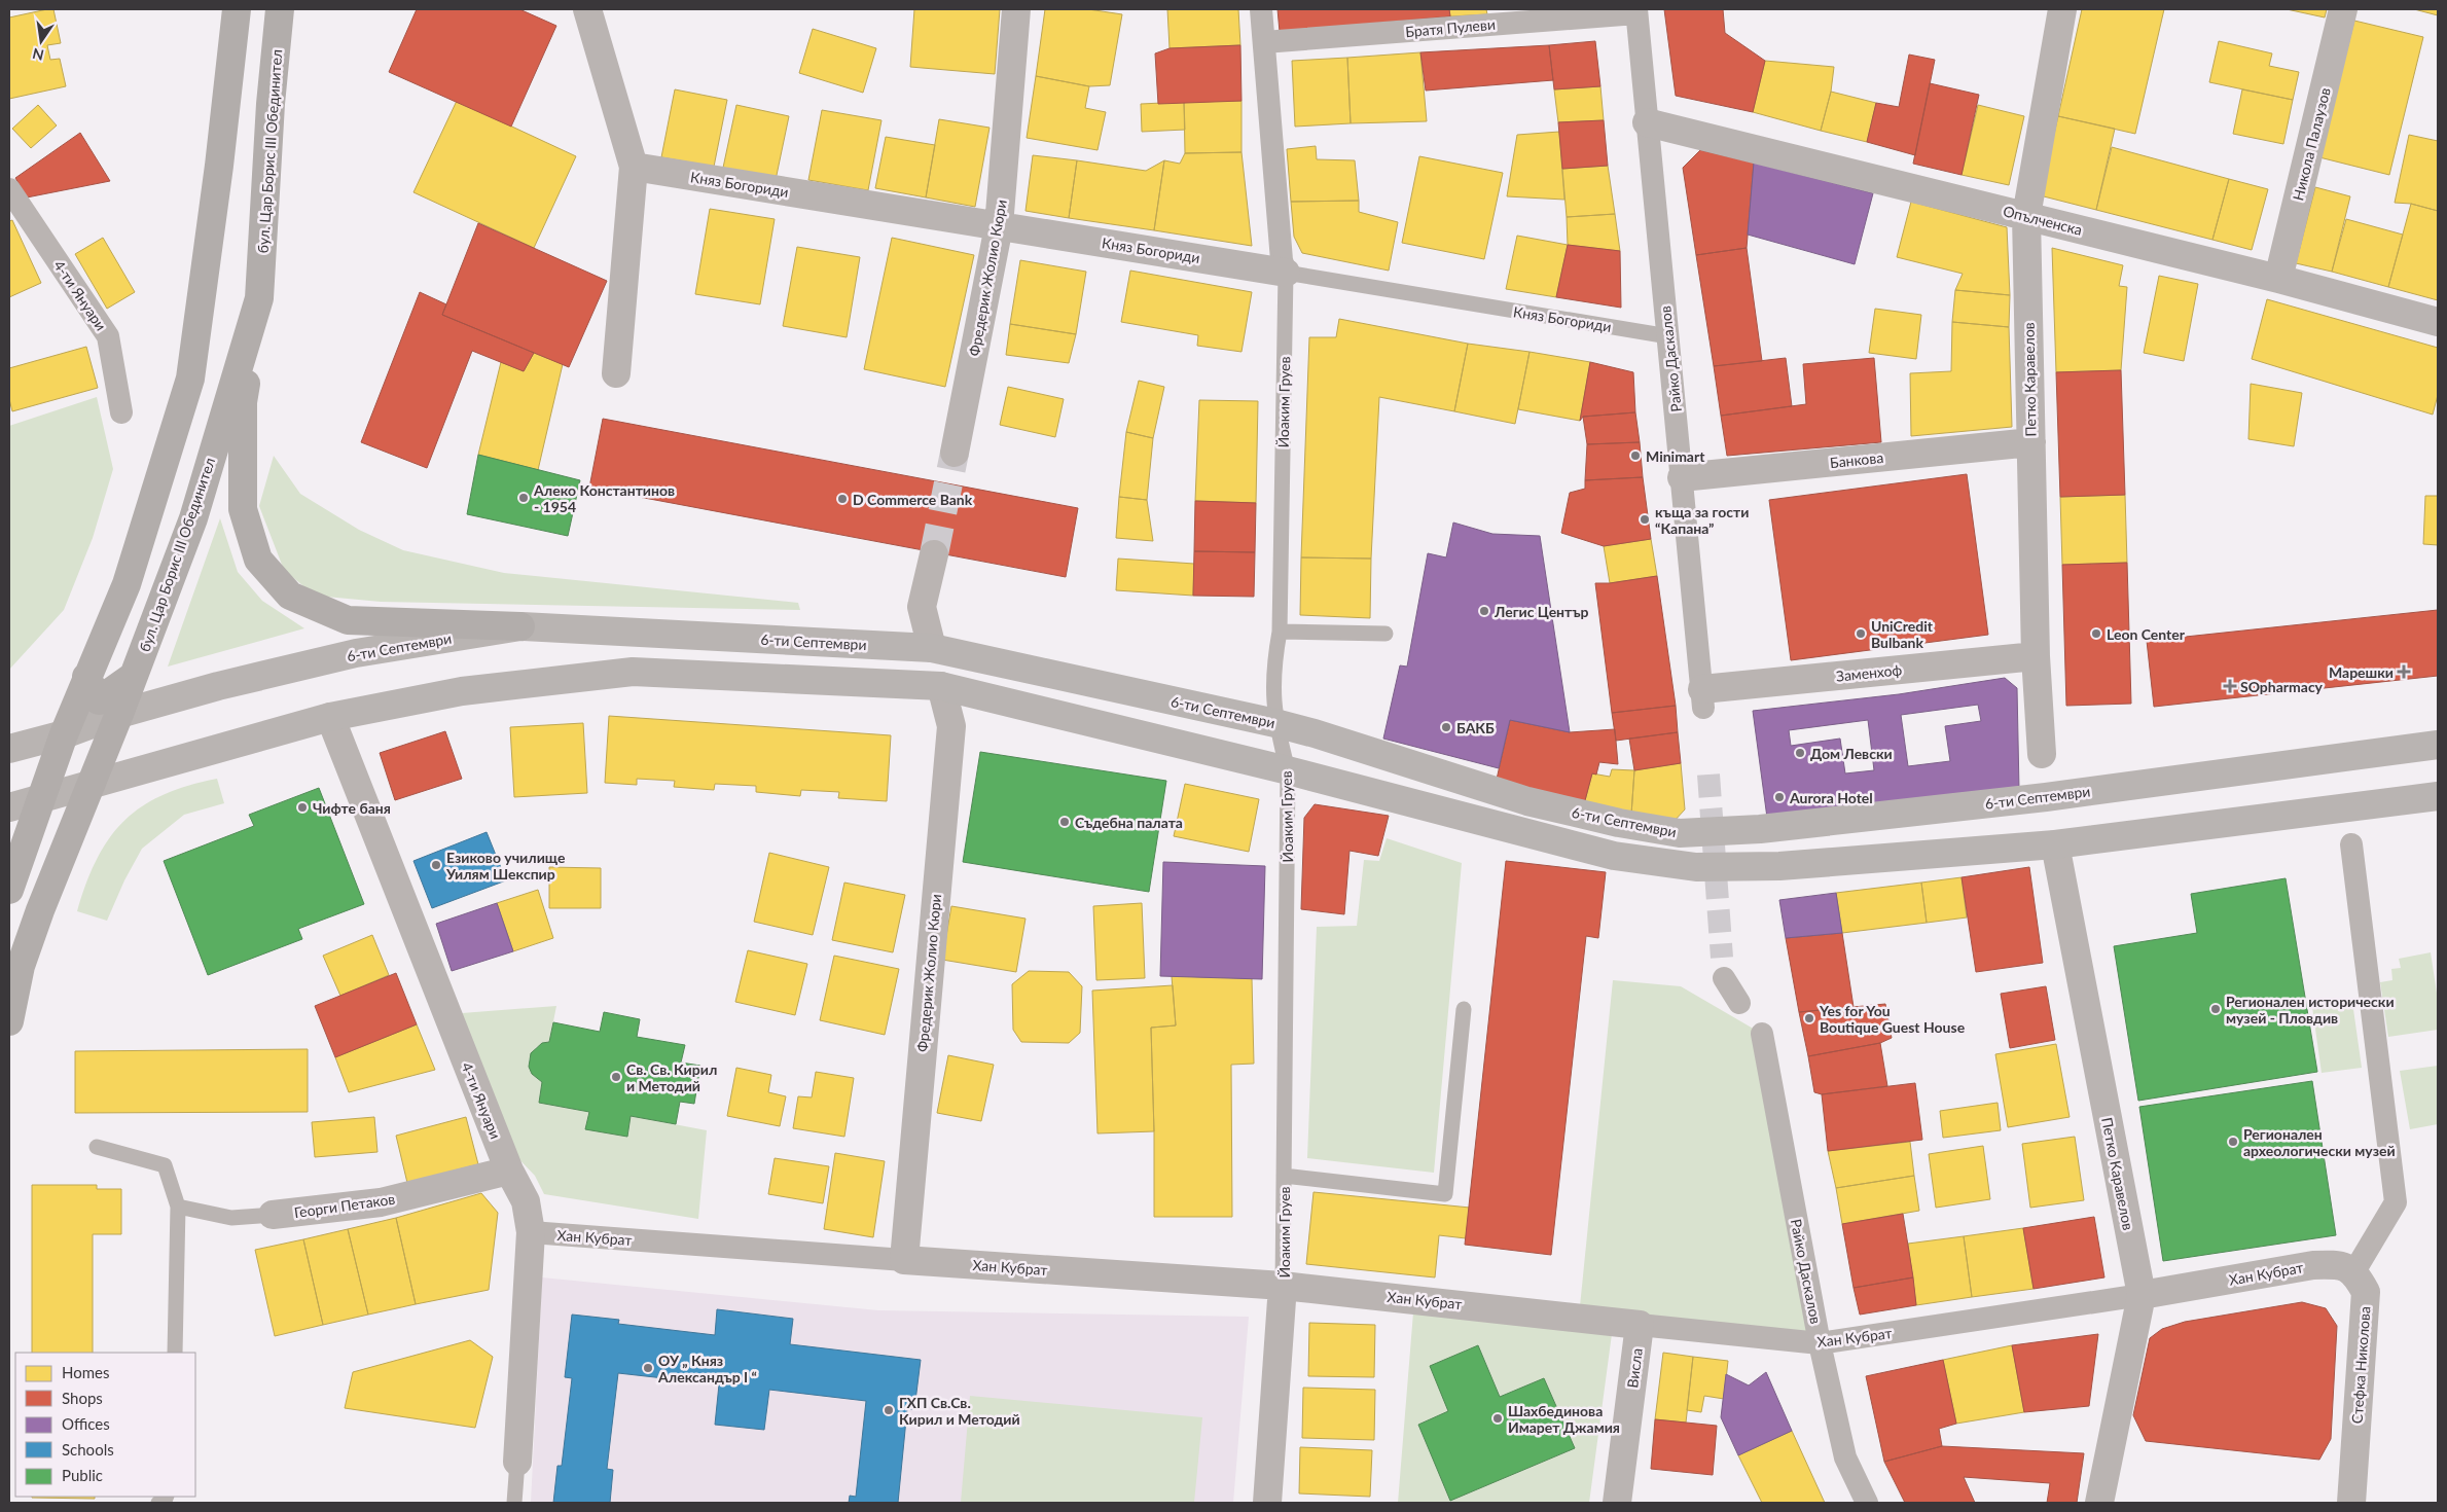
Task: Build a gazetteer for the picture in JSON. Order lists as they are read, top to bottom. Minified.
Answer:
{"streets":{"main road":["бул. Цар Борис III Обединител","6-ти Септември"],"street":["Братя Пулеви","Никола Палаузов","Княз Богориди","Опълченска","Фредерик Жолио Кюри","4-ти Януари","Райко Даскалов","Петко Каравелов","Йоаким Груев","Банкова","Заменхоф","Георги Петаков","Хан Кубрат","Стефка Николова","Висла"]},"crossings":[["Братя Пулеви","Райко Даскалов"],["Братя Пулеви","Йоаким Груев"],["Никола Палаузов","Опълченска"],["бул. Цар Борис III Обединител","6-ти Септември"],["Княз Богориди","Фредерик Жолио Кюри"],["Княз Богориди","Райко Даскалов"],["Княз Богориди","Йоаким Груев"],["Опълченска","Райко Даскалов"],["Опълченска","Петко Каравелов"],["Фредерик Жолио Кюри","Хан Кубрат"],["4-ти Януари","Георги Петаков"],["4-ти Януари","Хан Кубрат"],["Райко Даскалов","Банкова"],["Райко Даскалов","Заменхоф"],["Райко Даскалов","Хан Кубрат"],["Петко Каравелов","Банкова"],["Петко Каравелов","Заменхоф"],["Петко Каравелов","Хан Кубрат"],["Йоаким Груев","6-ти Септември"],["Йоаким Груев","Хан Кубрат"],["Хан Кубрат","Стефка Николова"],["Хан Кубрат","Висла"]],"places":{"other":["Minimart","Алеко Константинов - 1954","D Commerce Bank","къща за гости “Капана”","Легис Център","UniCredit Bulbank","Leon Center","БАКБ","Дом Левски","Aurora Hotel","Чифте баня","Съдебна палата","Езиково училище Уилям Шекспир","Регионален исторически музей - Пловдив","Yes for You Boutique Guest House","Св. Св. Кирил и Методий","Регионален археологически музей","ОУ „ Княз Александър I “","ГХП Св.Св. Кирил и Методий","Шахбединова Имарет Джамия"],"health":["Марешки","SOpharmacy"]},"legend":["Homes","Shops","Offices","Schools","Public"],"north":"bottom"}
